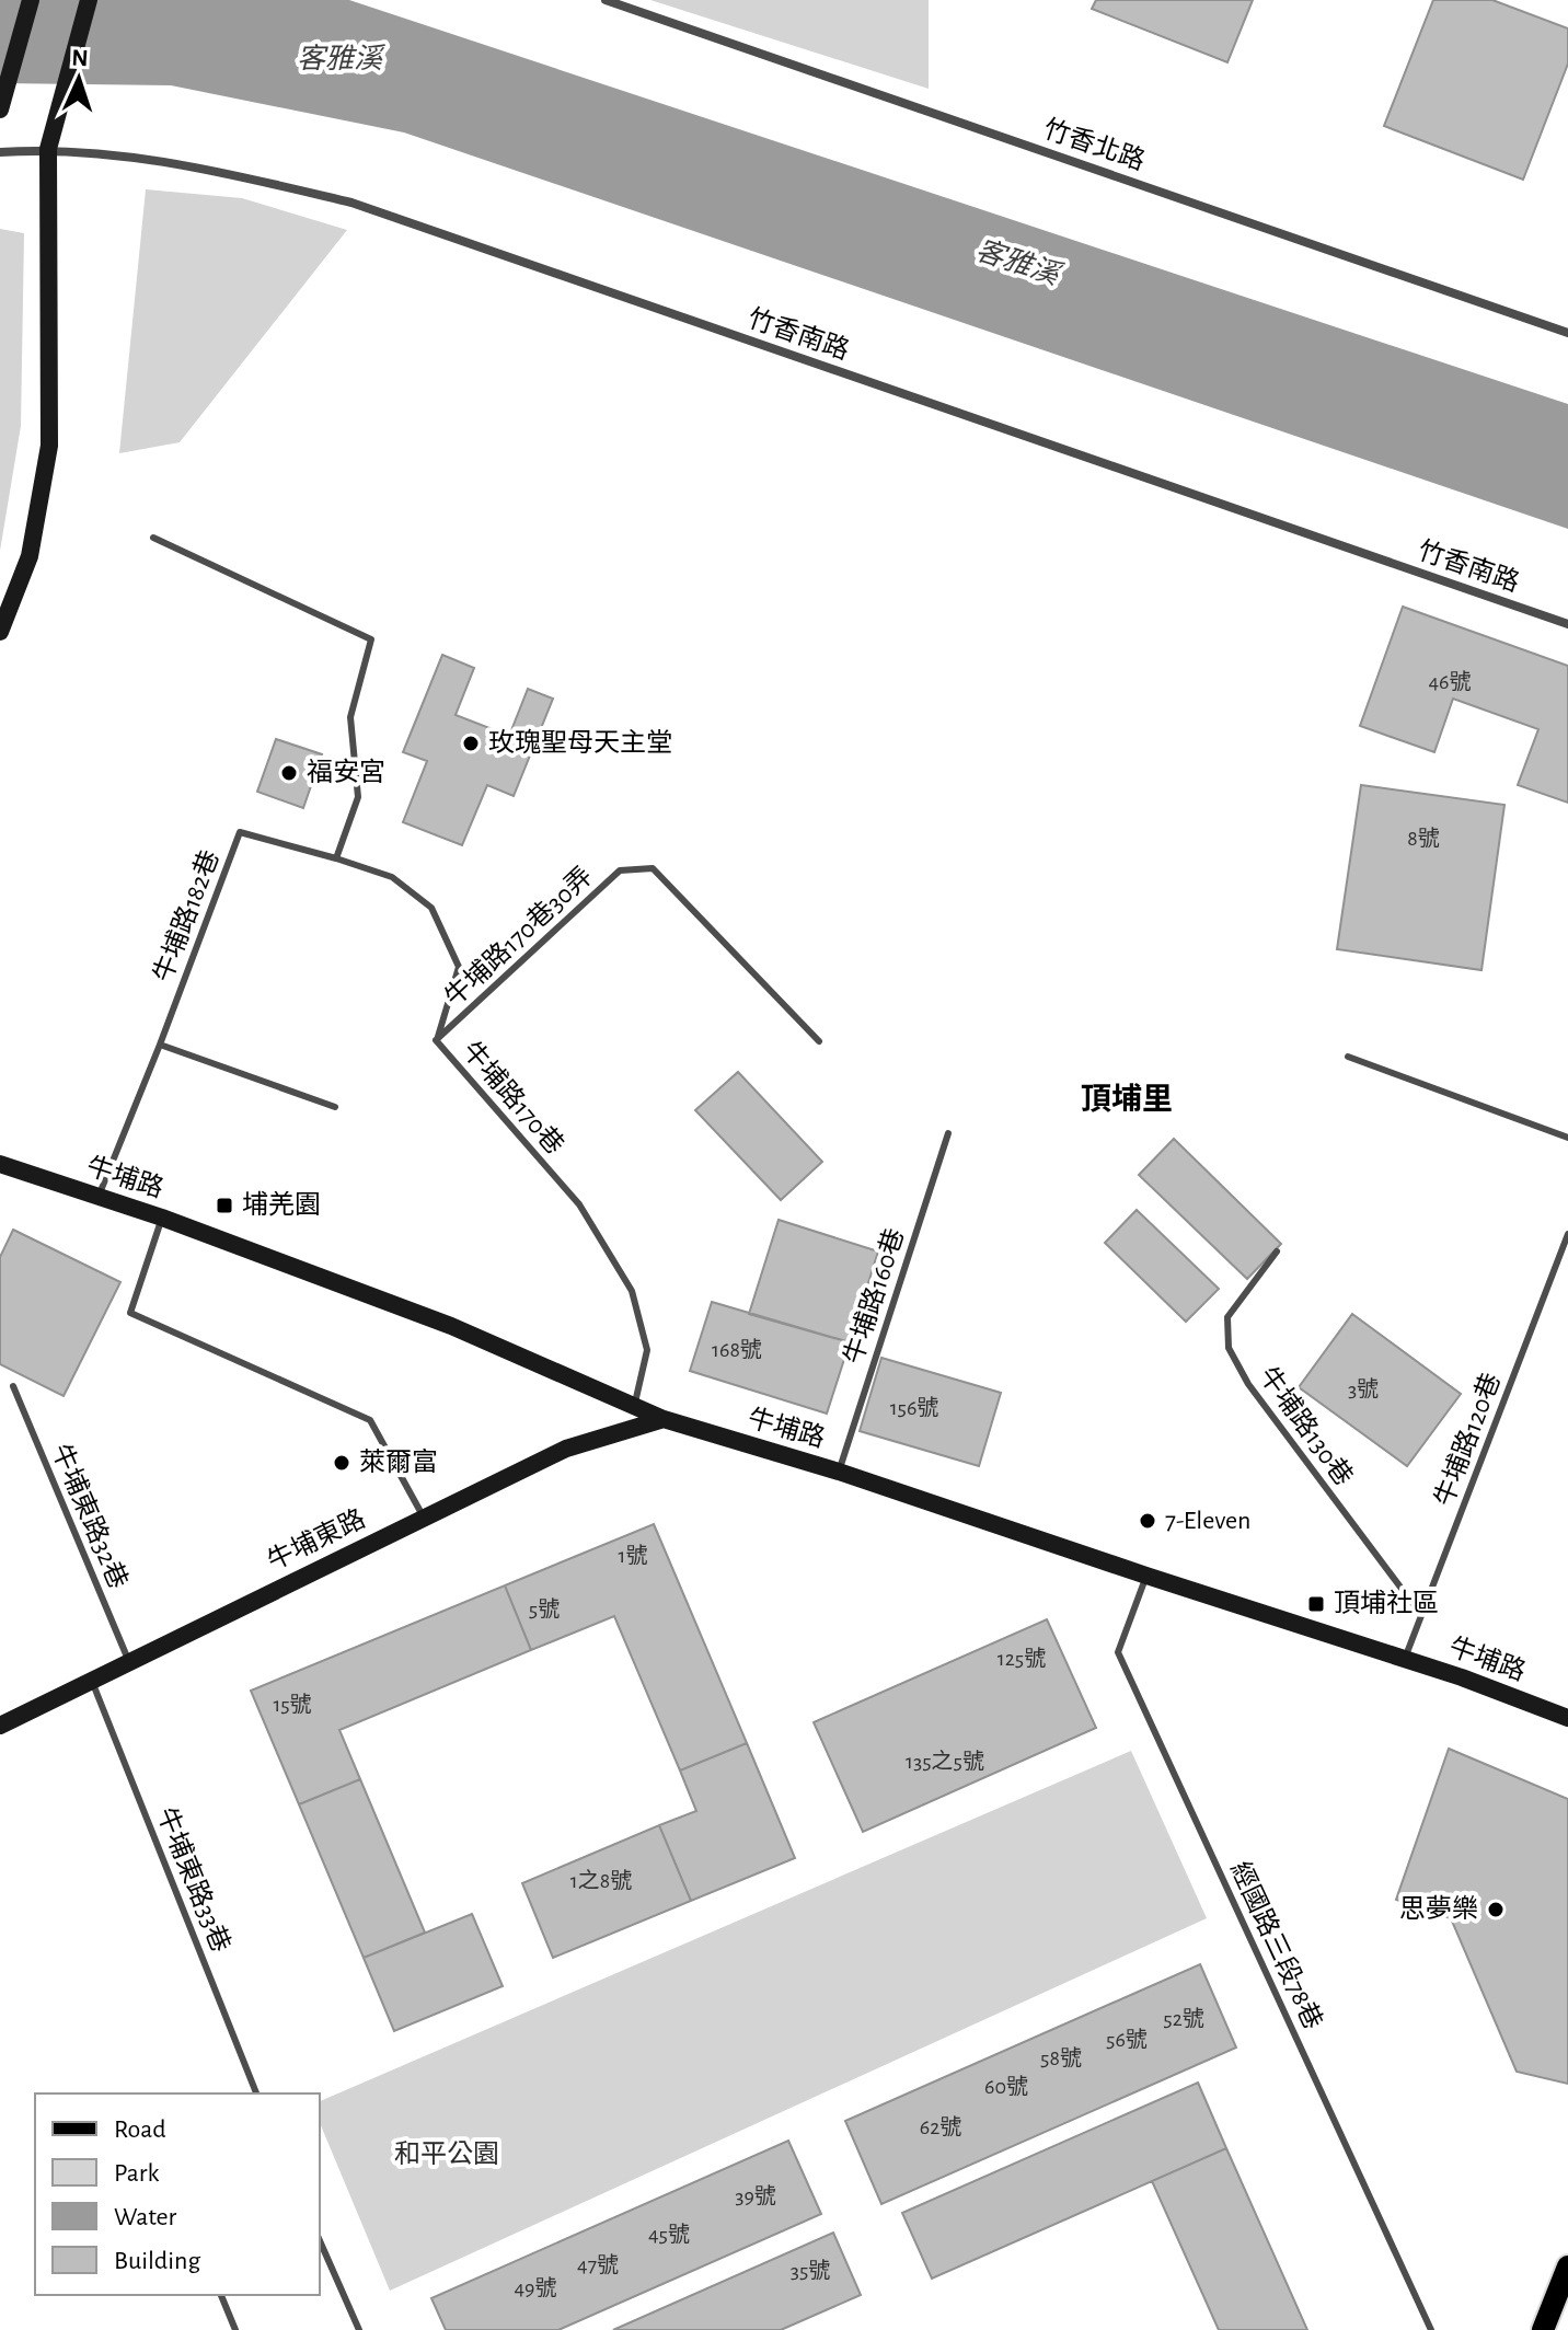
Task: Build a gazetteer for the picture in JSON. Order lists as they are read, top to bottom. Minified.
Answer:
{"streets":{"street":["竹香北路","竹香南路","牛埔路","牛埔東路"],"lane":["牛埔路182巷","牛埔路170巷30弄","牛埔路170巷","牛埔路160巷","牛埔路130巷","牛埔路120巷","牛埔東路32巷","牛埔東路33巷","經國路三段78巷"]},"crossings":[["牛埔路182巷","牛埔路170巷"],["牛埔路182巷","牛埔路"],["牛埔路170巷30弄","牛埔路170巷"],["牛埔路170巷","牛埔路"],["牛埔路","牛埔路160巷"],["牛埔路","牛埔路120巷"],["牛埔路","牛埔東路"],["牛埔路","經國路三段78巷"],["牛埔路130巷","牛埔路120巷"],["牛埔東路32巷","牛埔東路"],["牛埔東路","牛埔東路33巷"]],"districts":["頂埔里"],"water":["客雅溪"],"parks":["和平公園"],"places":{"other":["玫瑰聖母天主堂","福安宮","萊爾富","7-Eleven","思夢樂"],"transit":["埔羌園","頂埔社區"]},"house_numbers":["46號","8號","168號","3號","156號","1號","5號","125號","15號","135之5號","1之8號","52號","56號","58號","60號","62號","39號","45號","47號","35號","49號"],"legend":["Road","Park","Water","Building"],"north":"top"}
